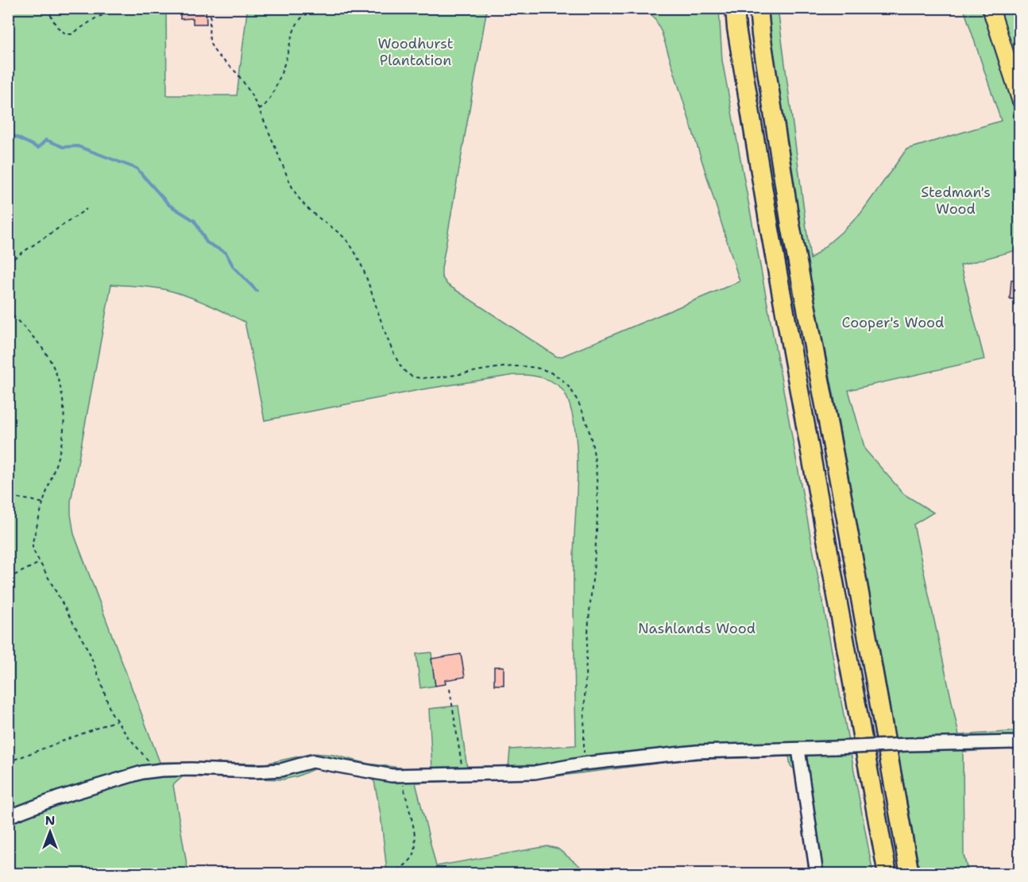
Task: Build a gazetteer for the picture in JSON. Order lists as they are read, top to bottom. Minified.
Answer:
{"parks":["Woodhurst Plantation","Stedman's Wood","Cooper's Wood","Nashlands Wood"],"north":"top"}
